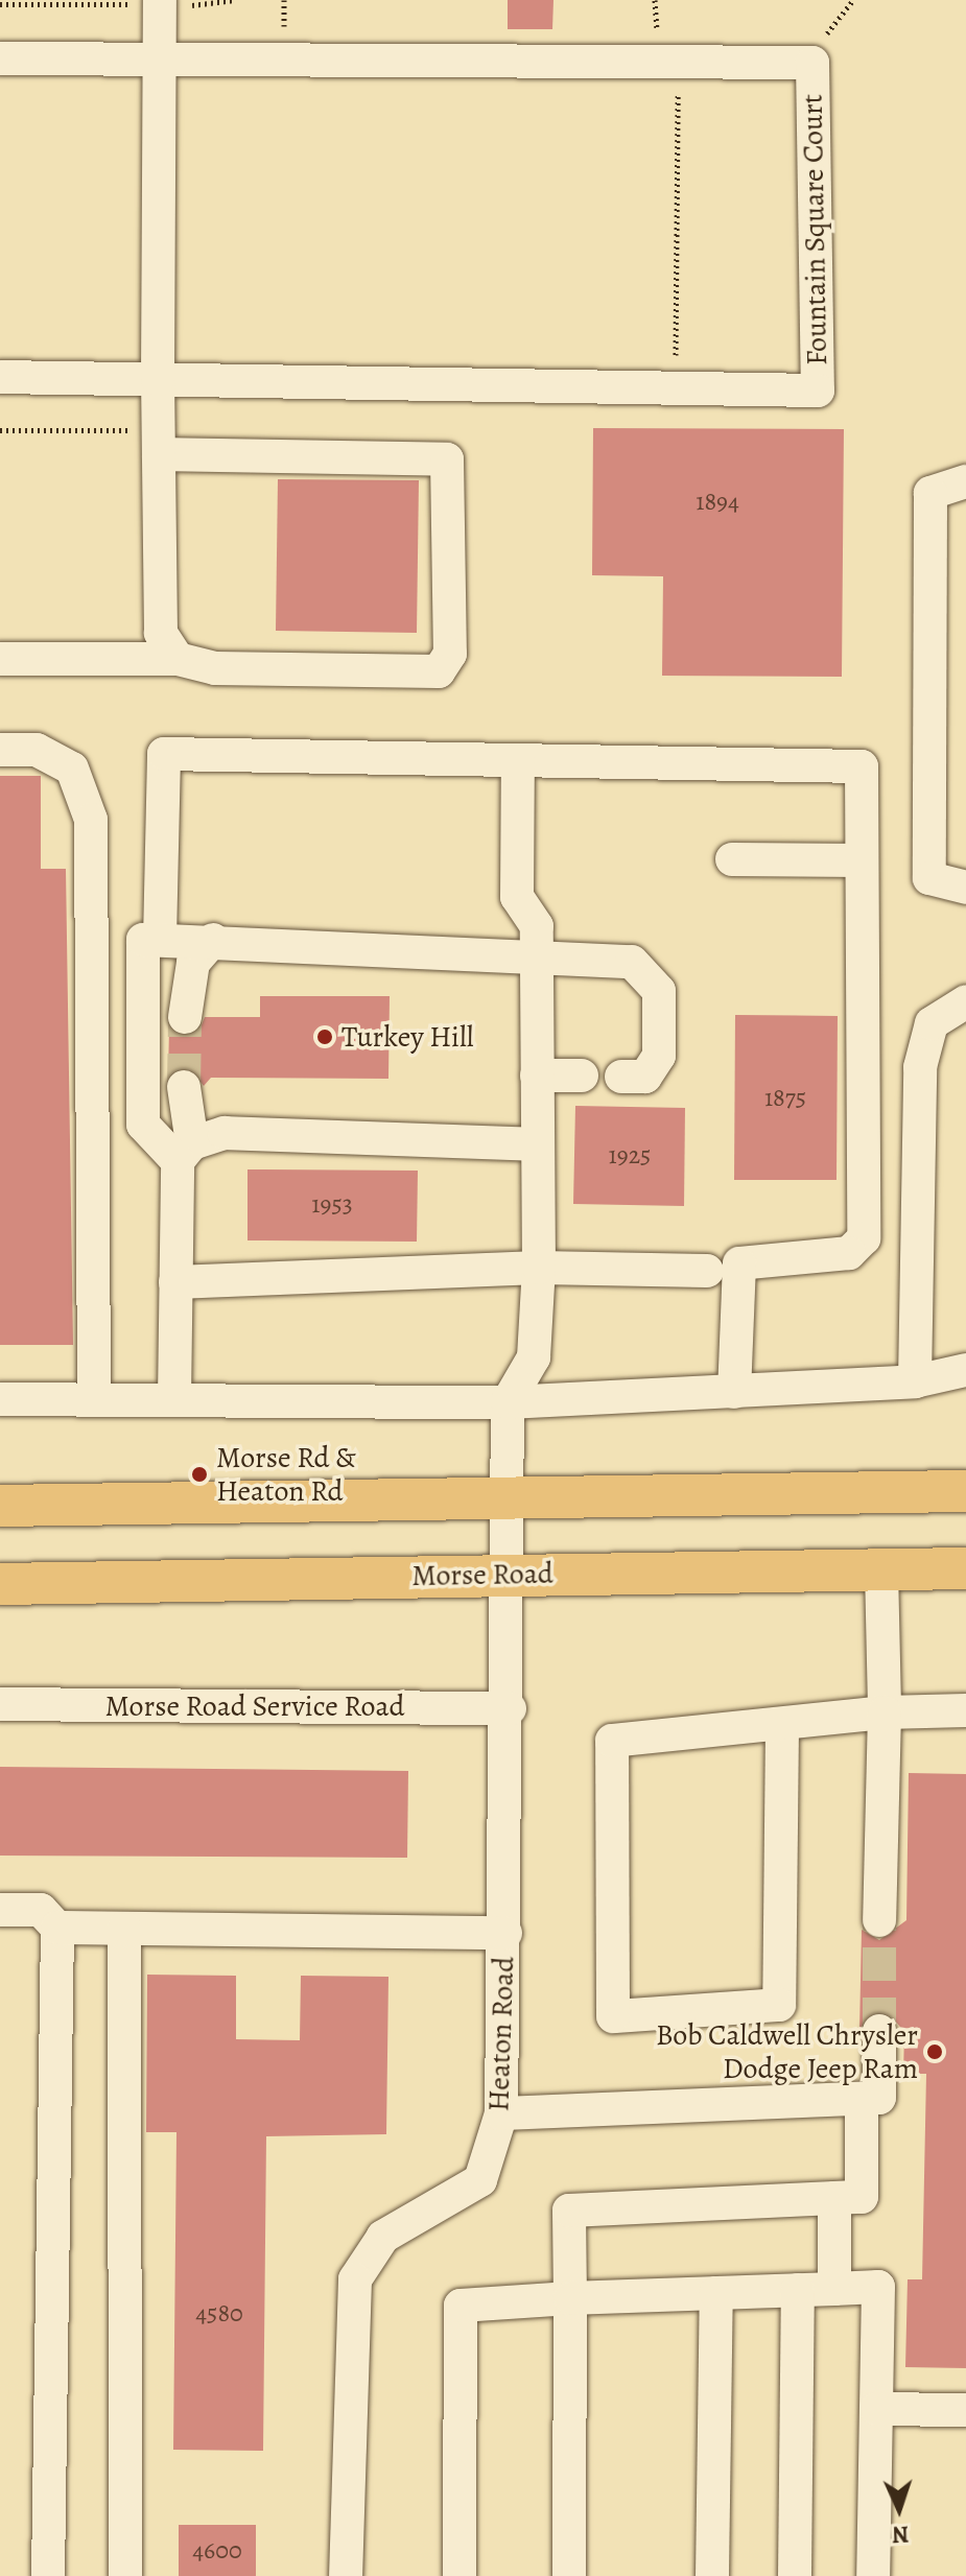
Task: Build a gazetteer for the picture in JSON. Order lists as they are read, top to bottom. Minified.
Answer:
{"streets":{"main road":["Morse Road"],"street":["Fountain Square Court","Morse Road Service Road","Heaton Road"]},"crossings":[["Morse Road","Heaton Road"],["Morse Road Service Road","Heaton Road"]],"places":["Turkey Hill","Morse Rd & Heaton Rd","Bob Caldwell Chrysler Dodge Jeep Ram"],"house_numbers":["1894","1875","1925","1953","4580","4600"],"north":"bottom"}
